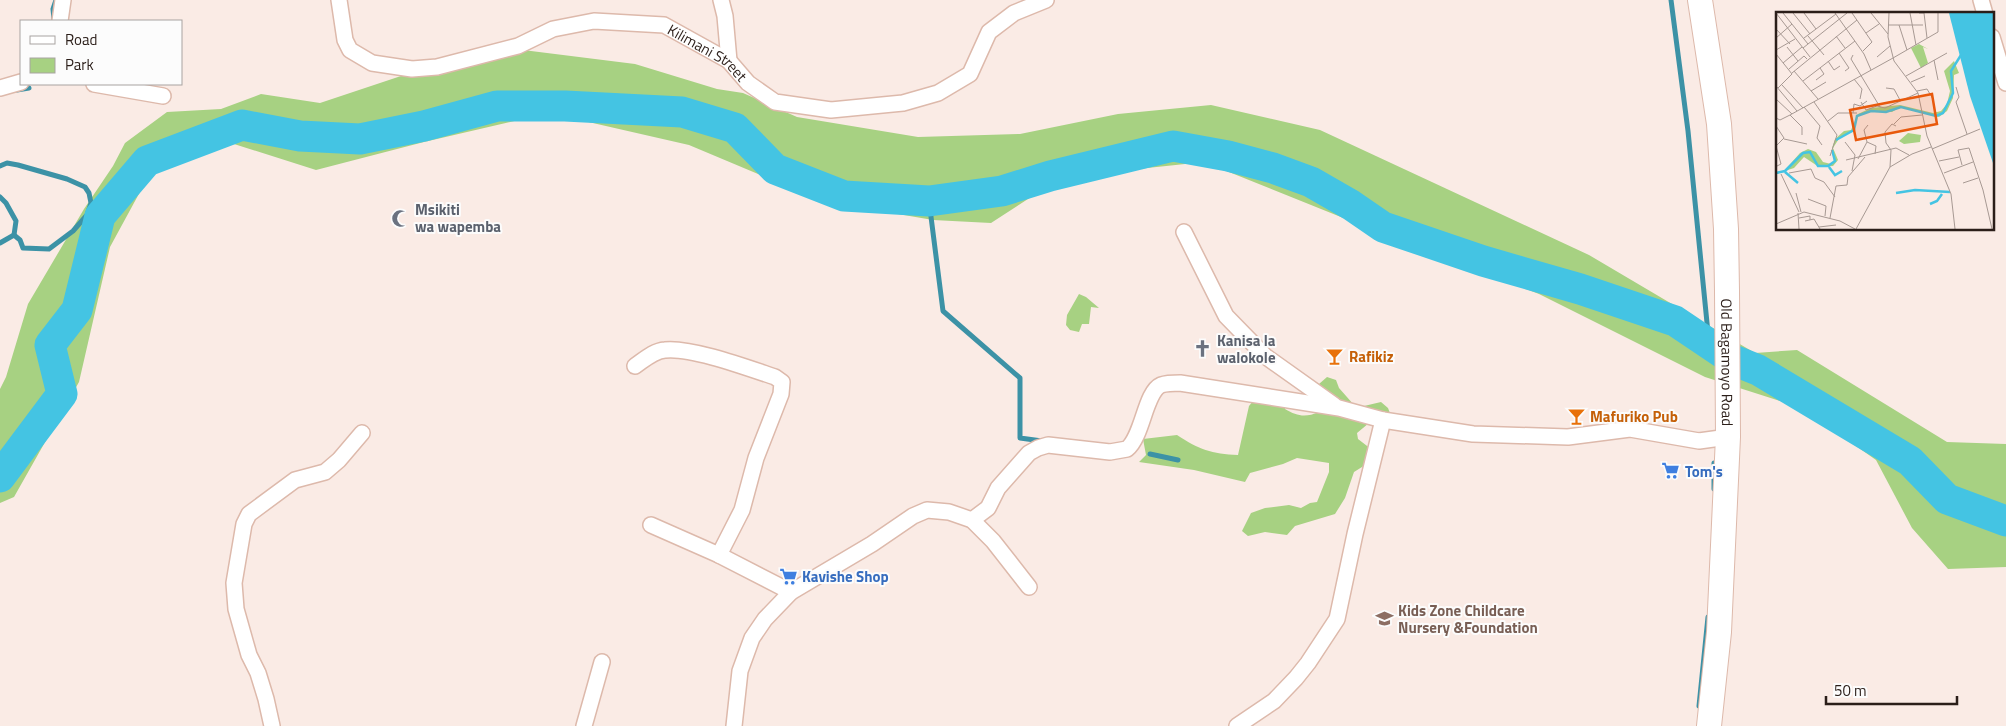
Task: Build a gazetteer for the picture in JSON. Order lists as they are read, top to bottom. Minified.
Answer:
{"streets":{"main road":["Old Bagamoyo Road"],"street":["Kilimani Street"]},"places":{"mosque":["Msikiti wa wapemba"],"church":["Kanisa la walokole"],"bar":["Rafikiz","Mafuriko Pub"],"supermarket":["Tom's","Kavishe Shop"],"school or university":["Kids Zone Childcare Nursery &Foundation"]},"legend":["Road","Park"],"scale_bar":"50 m"}
